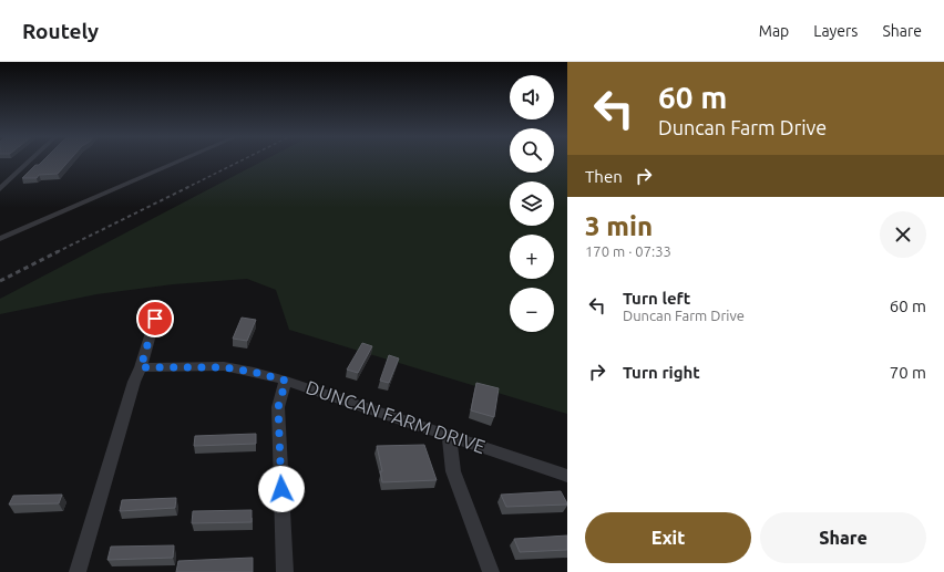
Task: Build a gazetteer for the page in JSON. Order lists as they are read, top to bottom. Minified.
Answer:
{"streets":{"street":["DUNCAN FARM DRIVE"]},"page":{"header":"Routely","nav":["Map","Layers","Share"],"turn":["60 m","Duncan Farm Drive"],"map_buttons":["+","−"],"then":"Then","heading":["3 min","170 m · 07:33"],"list":[{"name":"Turn left","note":"Duncan Farm Drive","value":"60 m"},{"name":"Turn right","value":"70 m"}],"buttons":["Exit","Share"]}}
